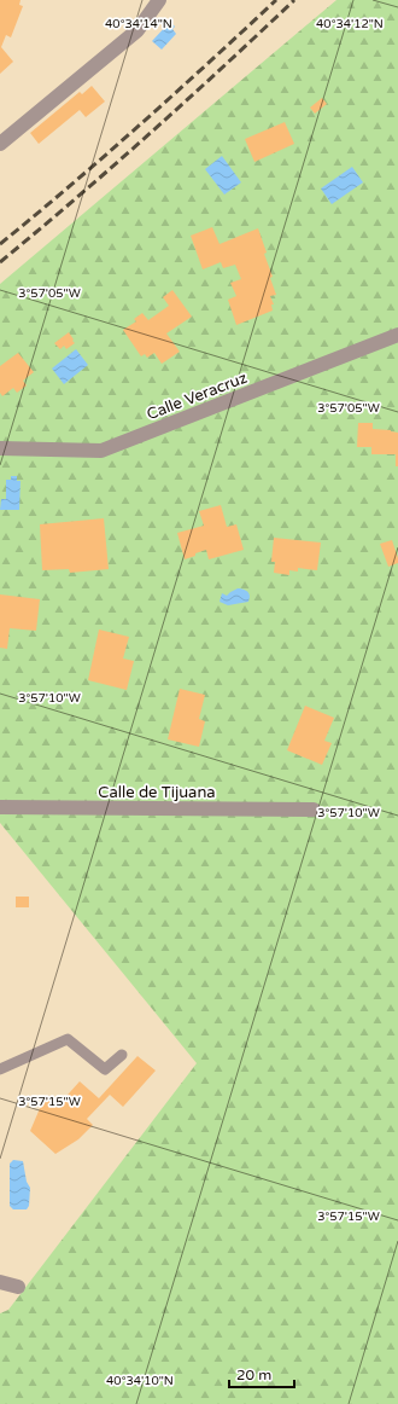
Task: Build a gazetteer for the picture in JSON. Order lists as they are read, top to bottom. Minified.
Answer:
{"streets":{"street":["Calle Veracruz","Calle de Tijuana"]},"scale_bar":"20 m","coordinates":["40°34'14\"N","40°34'12\"N","3°57'05\"W","3°57'10\"W","3°57'15\"W","40°34'10\"N"]}
